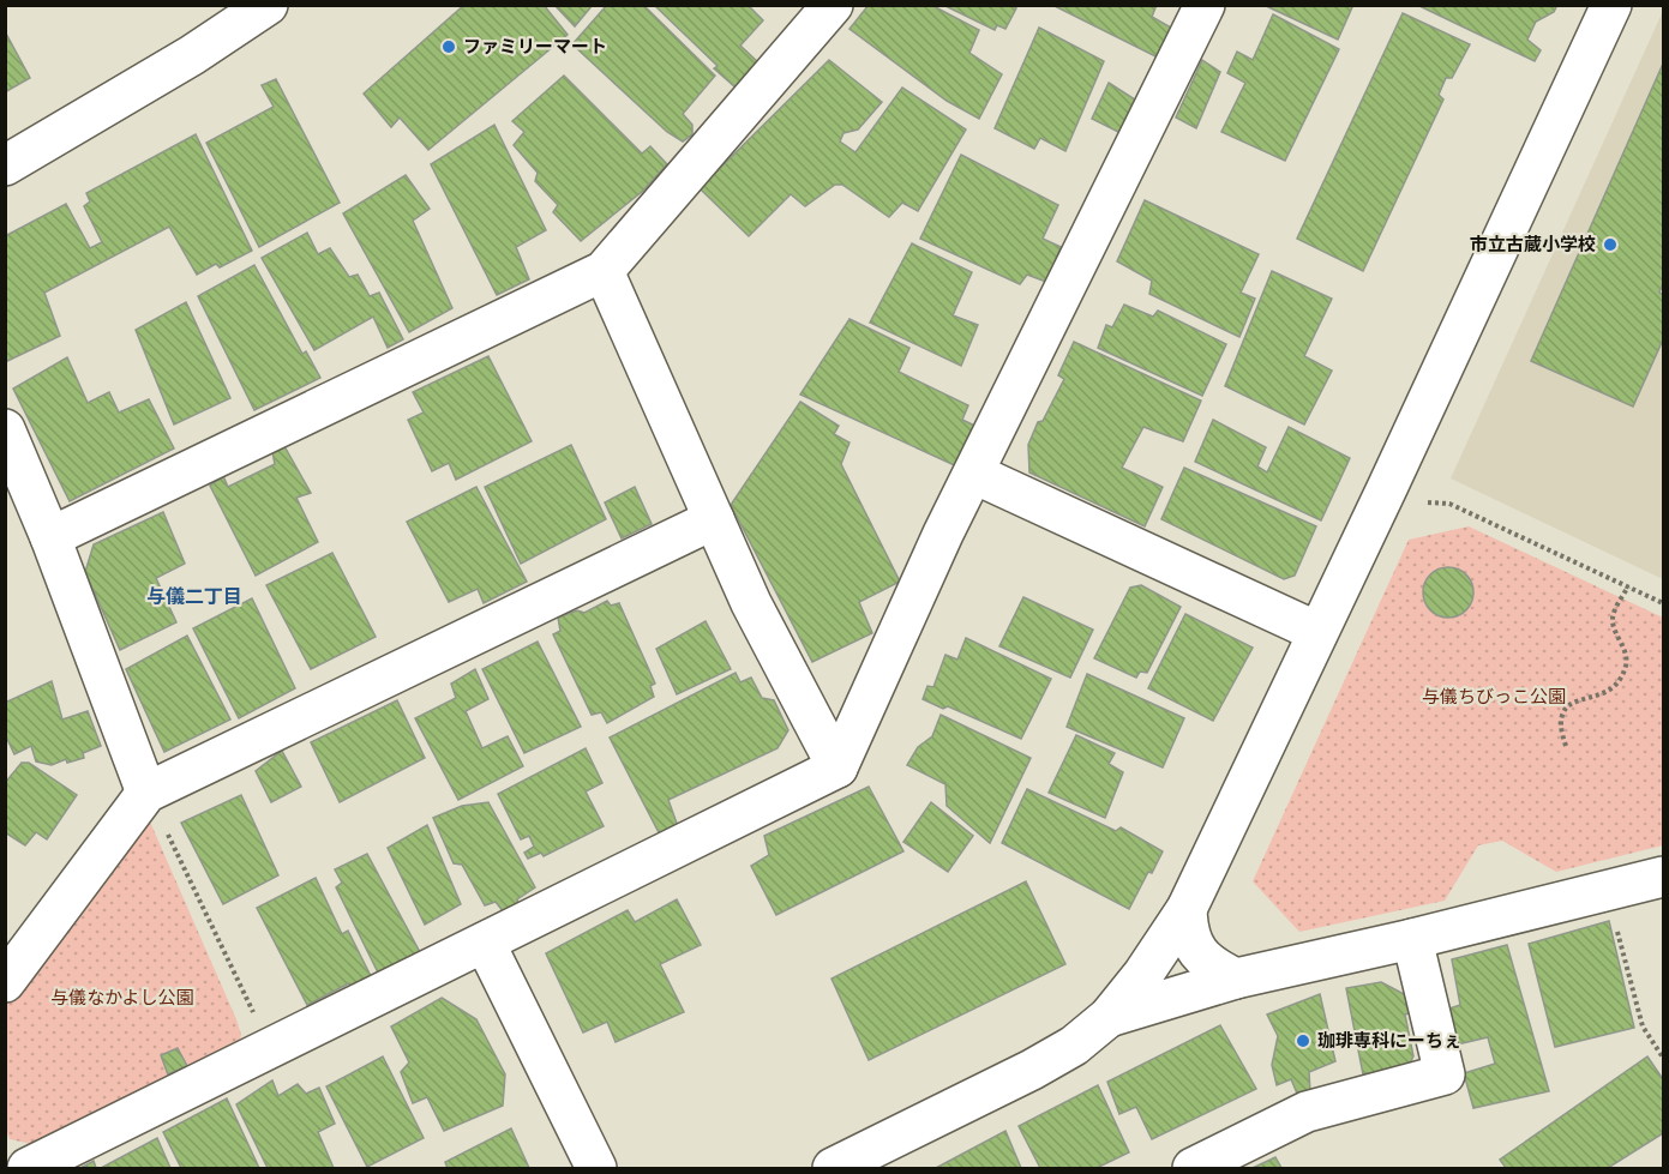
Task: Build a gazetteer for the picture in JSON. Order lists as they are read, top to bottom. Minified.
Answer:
{"districts":["与儀二丁目"],"parks":["与儀ちびっこ公園","与儀なかよし公園"],"places":["ファミリーマート","市立古蔵小学校","珈琲専科にーちぇ"]}
